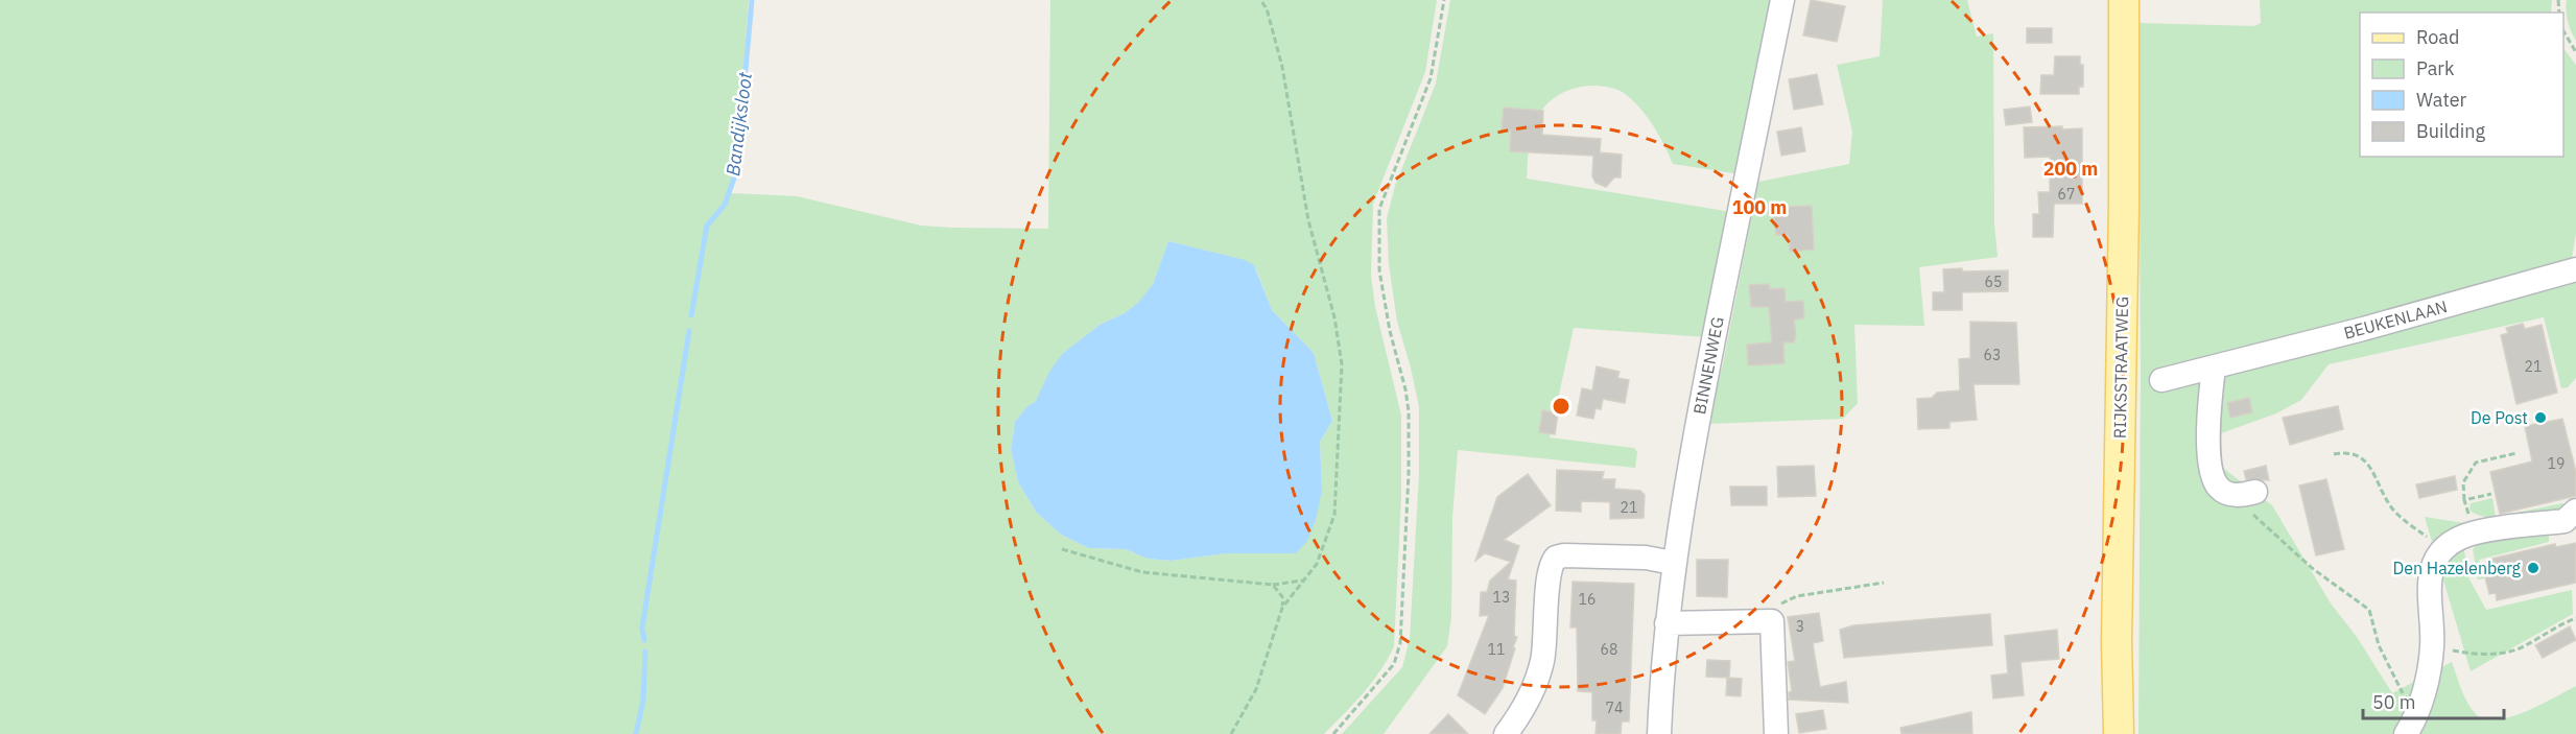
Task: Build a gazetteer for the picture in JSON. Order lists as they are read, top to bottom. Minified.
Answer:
{"streets":{"main road":["RIJKSSTRAATWEG"],"street":["BEUKENLAAN","BINNENWEG"]},"water":["Bandijksloot"],"places":["De Post","Den Hazelenberg"],"house_numbers":["67","65","63","21","19","21","13","16","3","11","68","74"],"legend":["Road","Park","Water","Building"],"scale_bar":"50 m","rings":["200 m","100 m"]}
